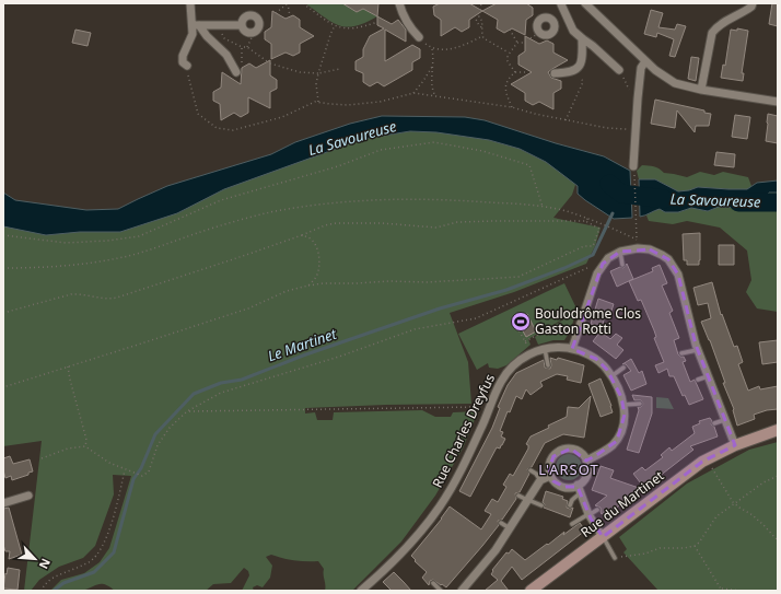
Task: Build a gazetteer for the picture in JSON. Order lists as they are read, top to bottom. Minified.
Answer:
{"streets":{"main road":["Rue du Martinet"],"street":["Rue Charles Dreyfus"]},"districts":["L'ARSOT"],"water":["La Savoureuse","Le Martinet"],"places":{"sports":["Boulodrôme Clos Gaston Rotti"]},"north":"bottom right"}
